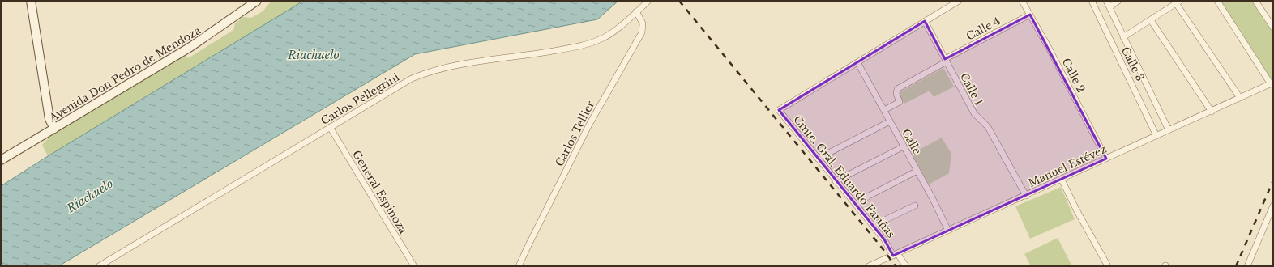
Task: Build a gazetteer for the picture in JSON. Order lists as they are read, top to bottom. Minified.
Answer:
{"streets":{"main road":["Avenida Don Pedro de Mendoza"],"street":["Calle 4","Calle 3","Calle 2","Calle 1","Carlos Pellegrini","Carlos Tellier","Calle","Manuel Estévez","Cmte. Gral. Eduardo Fariñas","General Espinoza"]},"crossings":[["Calle 4","Calle 2"],["Calle 4","Calle 1"],["Calle 4","Calle"],["Calle 3","Manuel Estévez"],["Calle 2","Manuel Estévez"],["Calle 1","Manuel Estévez"],["Carlos Pellegrini","Carlos Tellier"],["Carlos Pellegrini","General Espinoza"],["Calle","Manuel Estévez"],["Calle","Cmte. Gral. Eduardo Fariñas"],["Manuel Estévez","Cmte. Gral. Eduardo Fariñas"]],"water":["Riachuelo"]}
